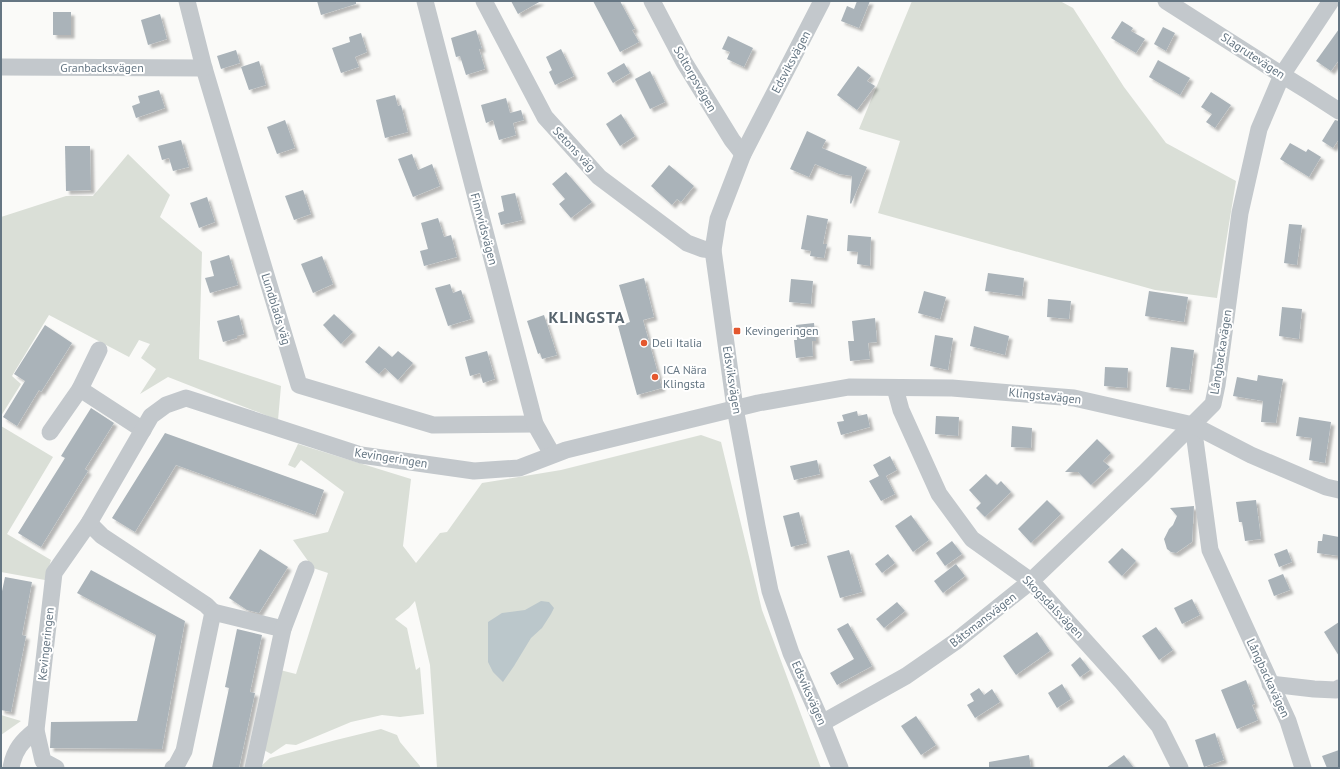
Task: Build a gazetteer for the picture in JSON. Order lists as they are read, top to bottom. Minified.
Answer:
{"streets":{"street":["Slagrutevägen","Edsviksvägen","Granbacksvägen","Soltorpsvägen","Setons väg","Finnvidsvägen","Lundblads väg","Långbackavägen","Klingstavägen","Kevingeringen","Skogsdalsvägen","Båtsmansvägen"]},"crossings":[["Slagrutevägen","Långbackavägen"],["Edsviksvägen","Soltorpsvägen"],["Edsviksvägen","Setons väg"],["Edsviksvägen","Klingstavägen"],["Edsviksvägen","Kevingeringen"],["Edsviksvägen","Båtsmansvägen"],["Granbacksvägen","Lundblads väg"],["Finnvidsvägen","Lundblads väg"],["Finnvidsvägen","Kevingeringen"],["Långbackavägen","Klingstavägen"],["Långbackavägen","Båtsmansvägen"],["Klingstavägen","Kevingeringen"],["Klingstavägen","Skogsdalsvägen"],["Klingstavägen","Båtsmansvägen"],["Skogsdalsvägen","Båtsmansvägen"]],"districts":["KLINGSTA"],"places":{"transit":["Kevingeringen"],"other":["Deli Italia","ICA Nära Klingsta"]}}
